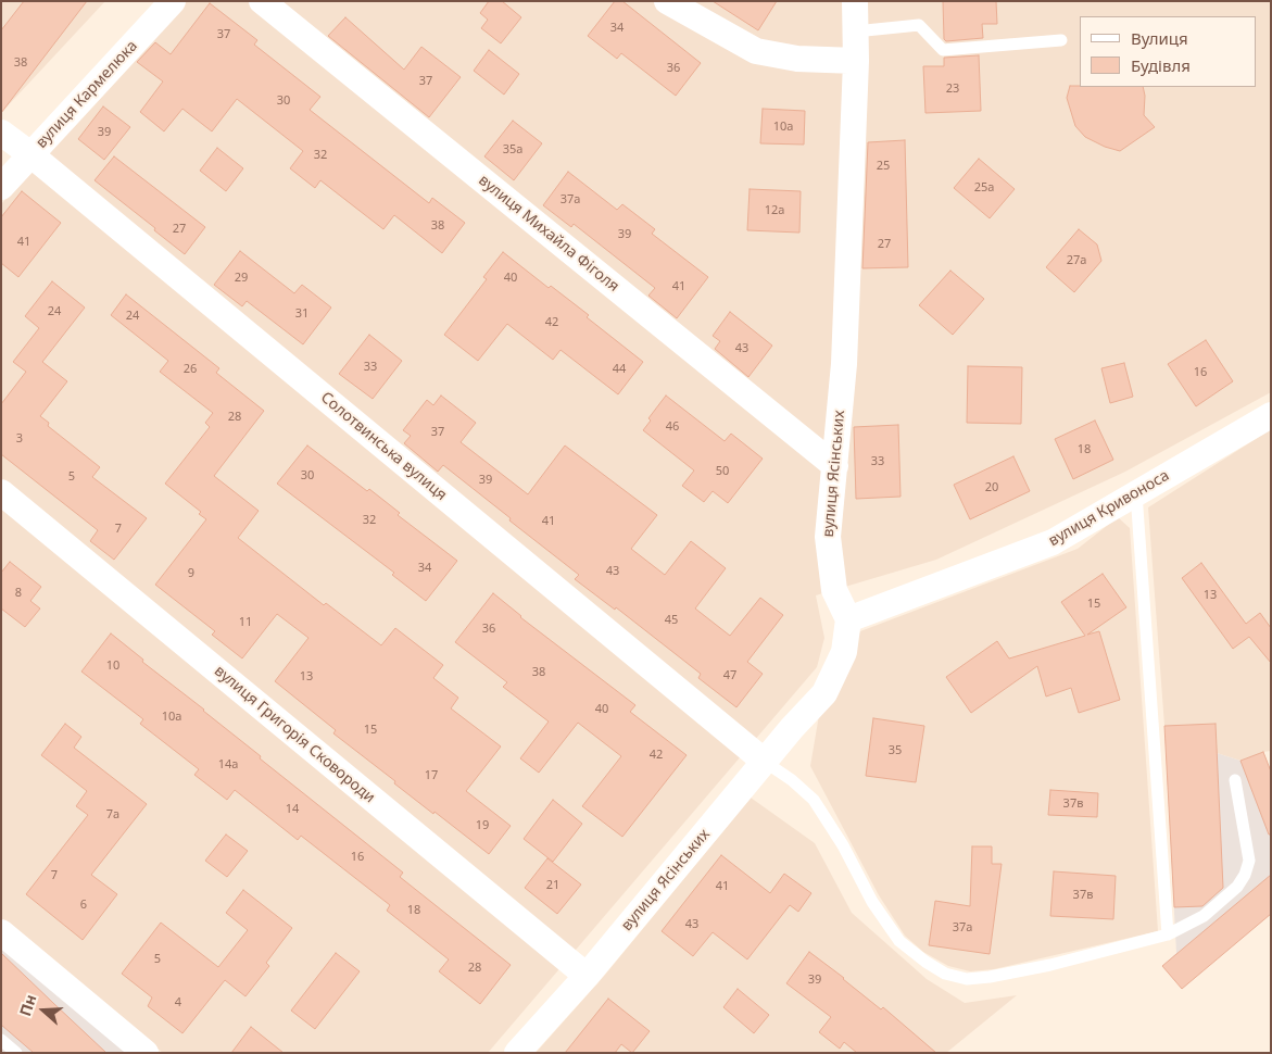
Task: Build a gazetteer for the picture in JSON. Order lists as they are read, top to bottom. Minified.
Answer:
{"streets":{"street":["вулиця Кармелюка","вулиця Михайла Фіголя","Солотвинська вулиця","вулиця Ясінських","вулиця Кривоноса","вулиця Григорія Сковороди"]},"crossings":[["вулиця Кармелюка","Солотвинська вулиця"],["вулиця Михайла Фіголя","вулиця Ясінських"],["Солотвинська вулиця","вулиця Ясінських"],["вулиця Ясінських","вулиця Кривоноса"],["вулиця Ясінських","вулиця Григорія Сковороди"]],"house_numbers":["34","37","38","36","37","23","30","10а","39","35а","32","25","25а","37а","12а","38","27","39","41","27","27а","29","40","41","24","31","24","42","43","33","26","44","16","28","46","37","3","18","33","50","30","5","39","20","32","41","7","34","43","9","8","13","15","45","11","36","10","38","47","13","40","10а","15","35","42","14а","17","37в","14","7а","19","16","7","21","41","37в","6","18","43","37а","5","28","39","4"],"legend":["Вулиця","Будівля"],"north":"left"}
